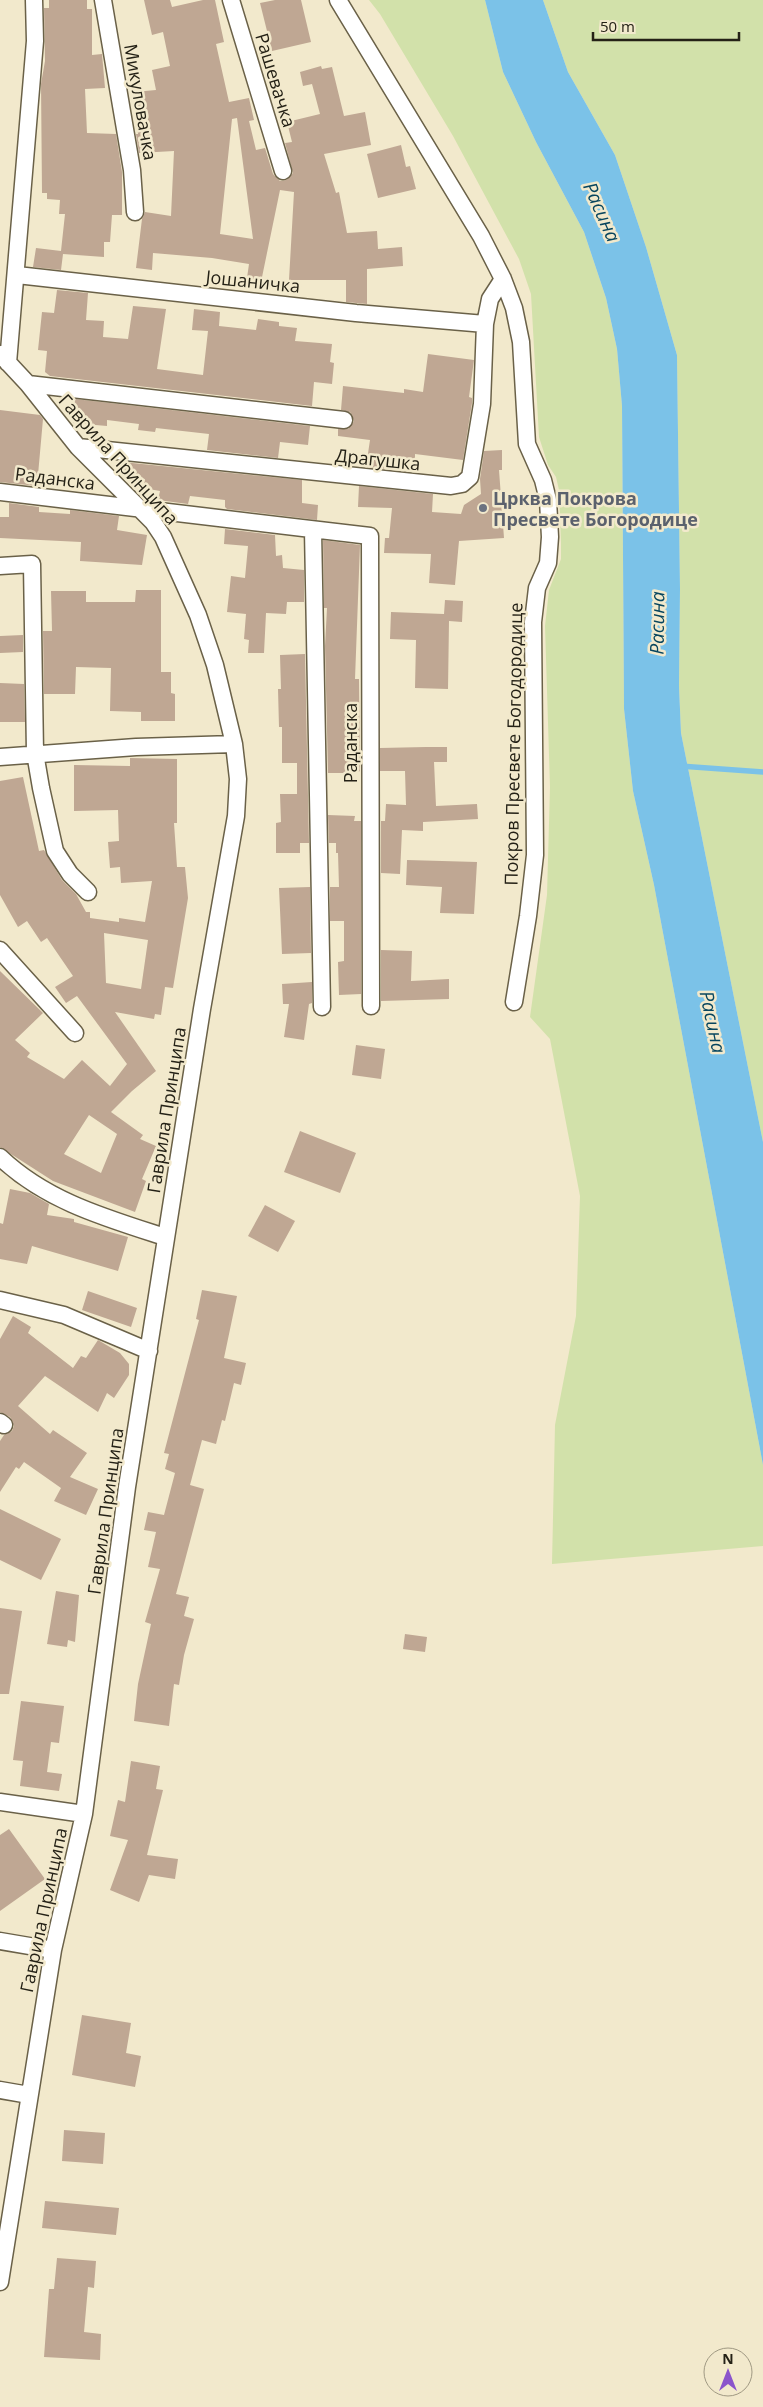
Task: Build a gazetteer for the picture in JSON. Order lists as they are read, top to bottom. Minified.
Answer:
{"streets":{"street":["Рашевачка","Микуловачка","Јошаничка","Гаврила Принципа","Драгушка","Раданска","Покров Пресвете Богодородице"]},"crossings":[["Јошаничка","Драгушка"],["Гаврила Принципа","Драгушка"],["Гаврила Принципа","Раданска"],["Драгушка","Покров Пресвете Богодородице"]],"water":["Расина"],"places":["Црква Покрова Пресвете Богородице"],"scale_bar":"50 m","north":"top"}
